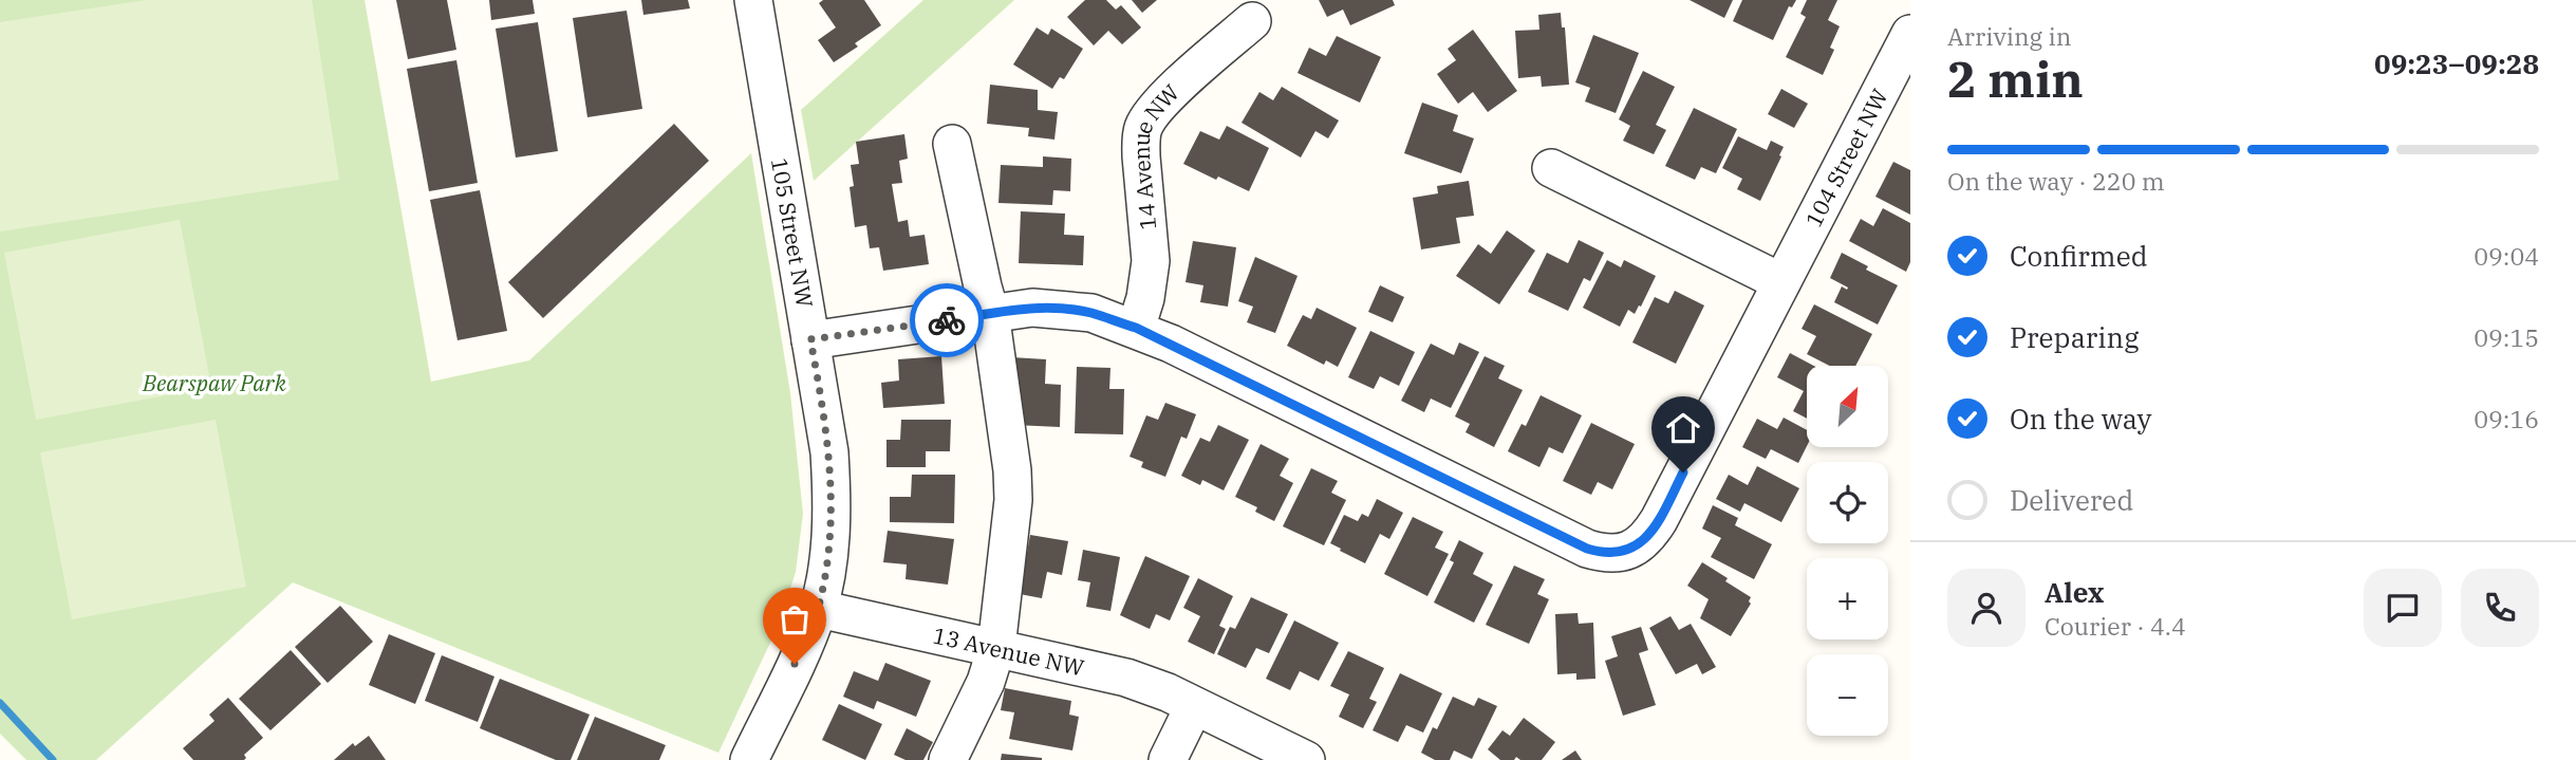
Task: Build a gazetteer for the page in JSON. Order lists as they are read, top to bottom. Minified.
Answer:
{"streets":{"street":["104 Street NW","14 Avenue NW","105 Street NW","13 Avenue NW"]},"crossings":[["104 Street NW","14 Avenue NW"],["105 Street NW","13 Avenue NW"]],"parks":["Bearspaw Park"],"north":"top right","page":{"heading":["2 min","Arriving in","09:23–09:28"],"panel":["Alex","Courier · 4.4"],"bar":"On the way · 220 m","list":[["Confirmed","09:04"],["Preparing","09:15"],["On the way","09:16"],"Delivered"],"map_buttons":["+","−"]}}
